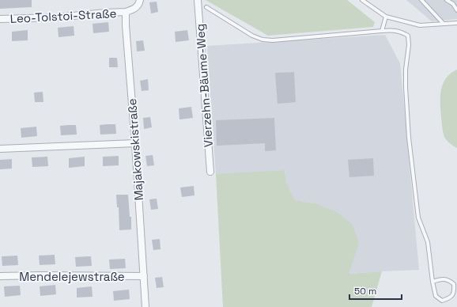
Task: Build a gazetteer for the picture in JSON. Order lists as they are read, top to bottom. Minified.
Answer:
{"streets":{"street":["Leo-Tolstoi-Straße","Vierzehn-Bäume-Weg","Majakowskistraße","Mendelejewstraße"]},"crossings":[["Leo-Tolstoi-Straße","Majakowskistraße"],["Majakowskistraße","Mendelejewstraße"]],"scale_bar":"50 m"}
